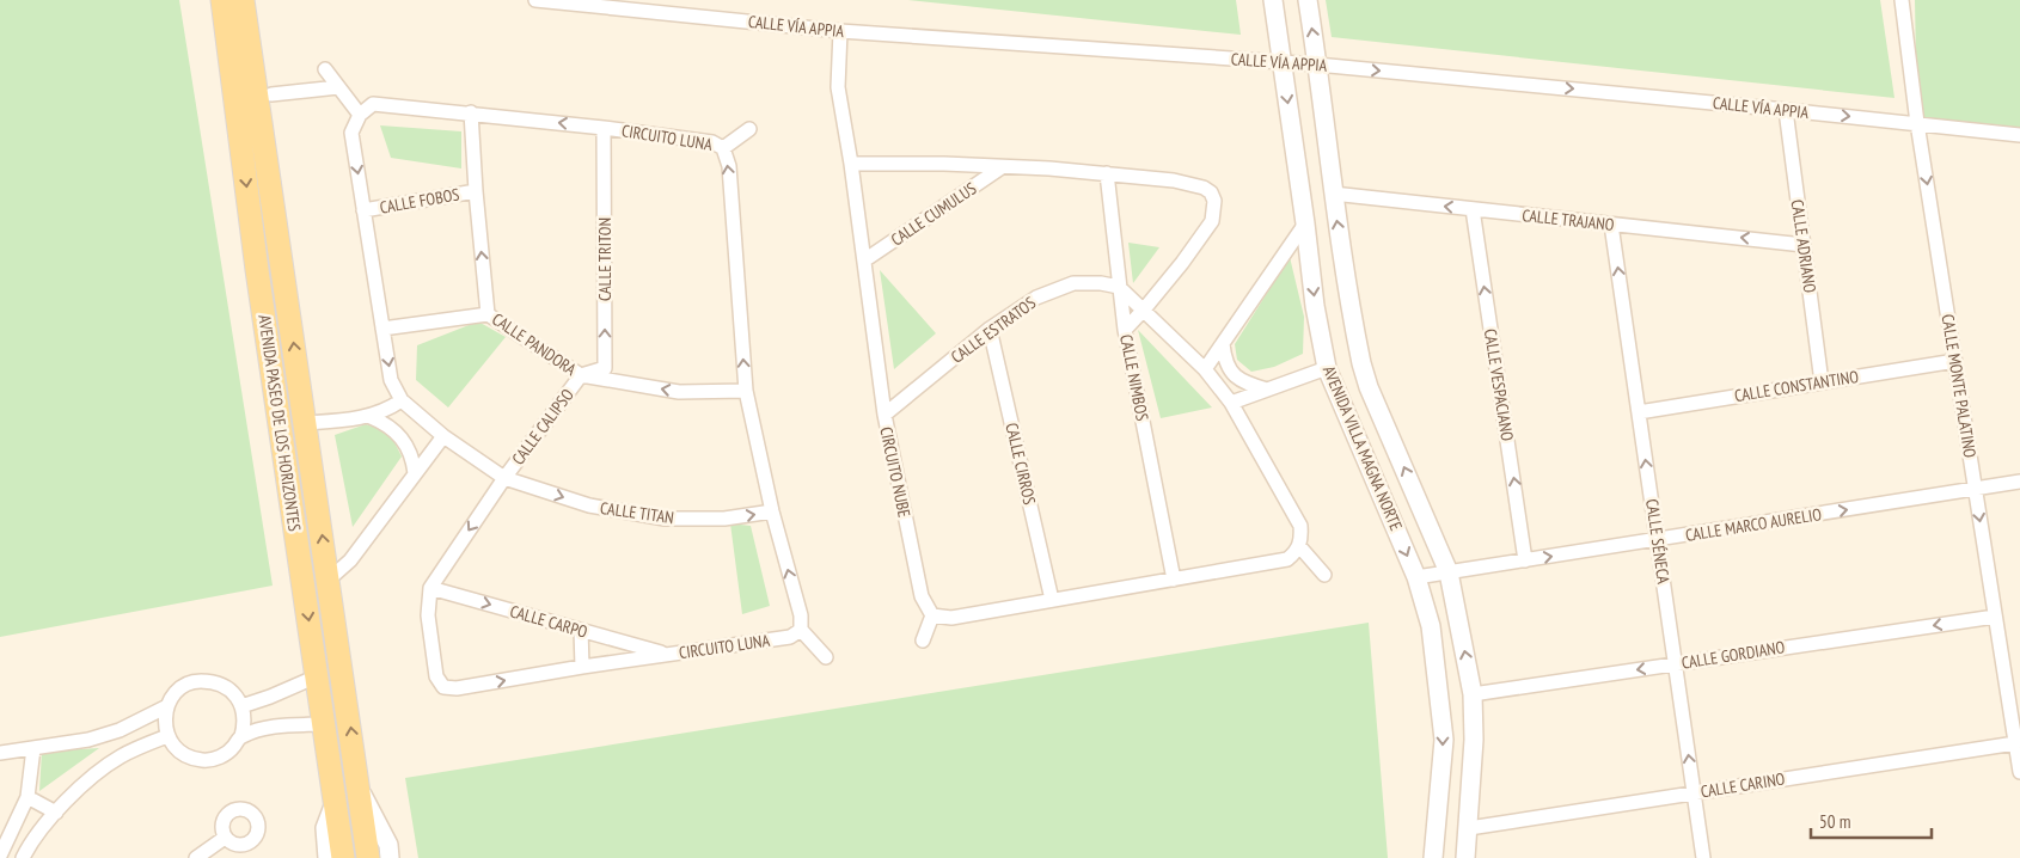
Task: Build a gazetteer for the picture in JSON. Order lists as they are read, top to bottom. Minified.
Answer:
{"streets":{"main road":["AVENIDA PASEO DE LOS HORIZONTES"],"street":["CALLE VÍA APPIA","CIRCUITO LUNA","CALLE FOBOS","CALLE CUMULUS","CALLE TRAJANO","CALLE ADRIANO","CALLE TRITON","CALLE ESTRATOS","CALLE PANDORA","CALLE NIMBOS","CALLE VESPACIANO","CALLE CONSTANTINO","CALLE MONTE PALATINO","CALLE CALIPSO","AVENIDA VILLA MAGNA NORTE","CALLE CIRROS","CIRCUITO NUBE","CALLE TITAN","CALLE MARCO AURELIO","CALLE SÉNECA","CALLE CARPO","CALLE GORDIANO","CALLE CARINO"]},"crossings":[["CALLE VÍA APPIA","CALLE ADRIANO"],["CALLE VÍA APPIA","CALLE MONTE PALATINO"],["CALLE VÍA APPIA","AVENIDA VILLA MAGNA NORTE"],["CALLE VÍA APPIA","CIRCUITO NUBE"],["CIRCUITO LUNA","CALLE TRITON"],["CIRCUITO LUNA","CALLE PANDORA"],["CIRCUITO LUNA","CALLE CALIPSO"],["CIRCUITO LUNA","CALLE TITAN"],["CIRCUITO LUNA","CALLE CARPO"],["CALLE FOBOS","CALLE PANDORA"],["CALLE CUMULUS","CIRCUITO NUBE"],["CALLE TRAJANO","CALLE ADRIANO"],["CALLE TRAJANO","CALLE VESPACIANO"],["CALLE TRAJANO","AVENIDA VILLA MAGNA NORTE"],["CALLE TRAJANO","CALLE SÉNECA"],["CALLE ADRIANO","CALLE CONSTANTINO"],["CALLE TRITON","CALLE PANDORA"],["CALLE TRITON","CALLE CALIPSO"],["CALLE ESTRATOS","CALLE NIMBOS"],["CALLE ESTRATOS","CALLE CIRROS"],["CALLE ESTRATOS","CIRCUITO NUBE"],["CALLE PANDORA","CALLE CALIPSO"],["CALLE VESPACIANO","CALLE MARCO AURELIO"],["CALLE CONSTANTINO","CALLE MONTE PALATINO"],["CALLE CONSTANTINO","CALLE SÉNECA"],["CALLE MONTE PALATINO","CALLE MARCO AURELIO"],["CALLE MONTE PALATINO","CALLE GORDIANO"],["CALLE MONTE PALATINO","CALLE CARINO"],["CALLE CALIPSO","CALLE TITAN"],["AVENIDA VILLA MAGNA NORTE","CALLE MARCO AURELIO"],["AVENIDA VILLA MAGNA NORTE","CALLE GORDIANO"],["AVENIDA VILLA MAGNA NORTE","CALLE CARINO"],["CALLE MARCO AURELIO","CALLE SÉNECA"],["CALLE SÉNECA","CALLE GORDIANO"],["CALLE SÉNECA","CALLE CARINO"]],"one_way":["CALLE VÍA APPIA","CALLE TRAJANO","CALLE TRITON","CALLE VESPACIANO","CALLE MONTE PALATINO","CALLE TITAN","CALLE MARCO AURELIO","CALLE SÉNECA","CALLE CARPO","CALLE GORDIANO"],"scale_bar":"50 m"}
